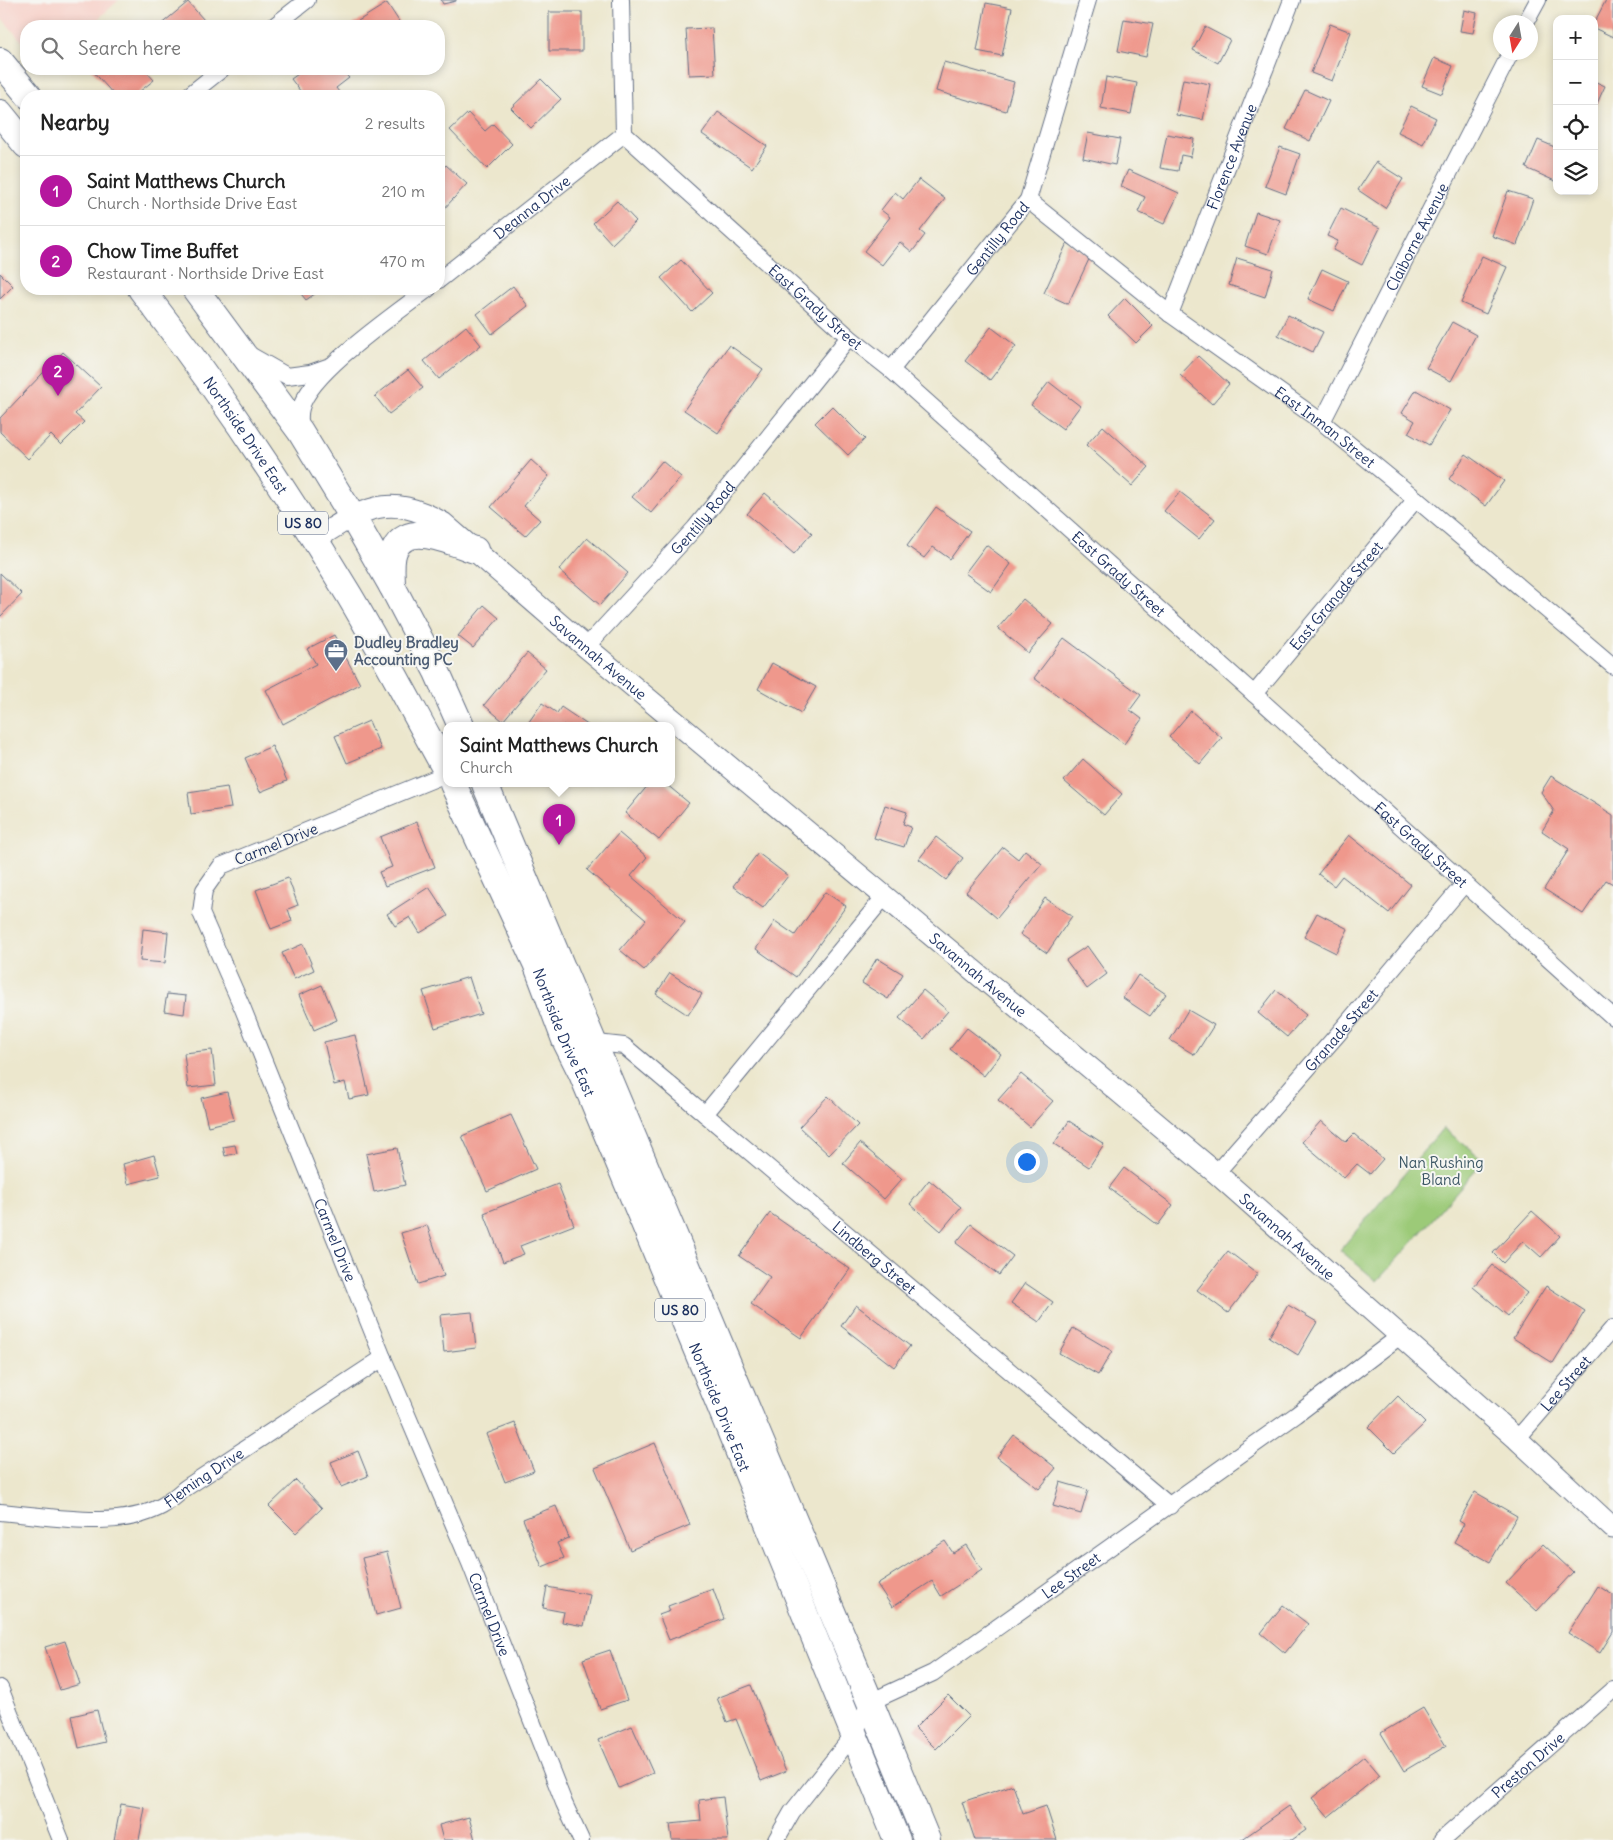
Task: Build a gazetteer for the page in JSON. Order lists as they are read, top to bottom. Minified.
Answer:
{"streets":{"main road":["Northside Drive East","US 80"],"street":["Florence Avenue","Deanna Drive","Claiborne Avenue","Gentilly Road","East Grady Street","East Inman Street","East Granade Street","Savannah Avenue","Carmel Drive","Granade Street","Lindberg Street","Lee Street","Fleming Drive","Preston Drive"]},"crossings":[["Florence Avenue","East Inman Street"],["Deanna Drive","East Grady Street"],["Claiborne Avenue","East Inman Street"],["Gentilly Road","East Grady Street"],["Gentilly Road","East Inman Street"],["Gentilly Road","Savannah Avenue"],["East Grady Street","East Granade Street"],["East Grady Street","Granade Street"],["East Inman Street","East Granade Street"],["Northside Drive East","Savannah Avenue"],["Northside Drive East","Lindberg Street"],["Northside Drive East","Lee Street"],["US 80","Savannah Avenue"],["Savannah Avenue","Granade Street"],["Savannah Avenue","Lee Street"],["Carmel Drive","Fleming Drive"],["Lindberg Street","Lee Street"]],"parks":["Nan Rushing Bland"],"places":{"office":["Dudley Bradley Accounting PC"]},"north":"bottom","page":{"map_buttons":["+","−"],"search":"Search here","heading":["Nearby","2 results"],"list":[{"mark":"1","name":"Saint Matthews Church","note":"Church · Northside Drive East","value":"210 m"},{"mark":"2","name":"Chow Time Buffet","note":"Restaurant · Northside Drive East","value":"470 m"}],"pins":["2","1"],"popup":["Saint Matthews Church","Church"]}}
